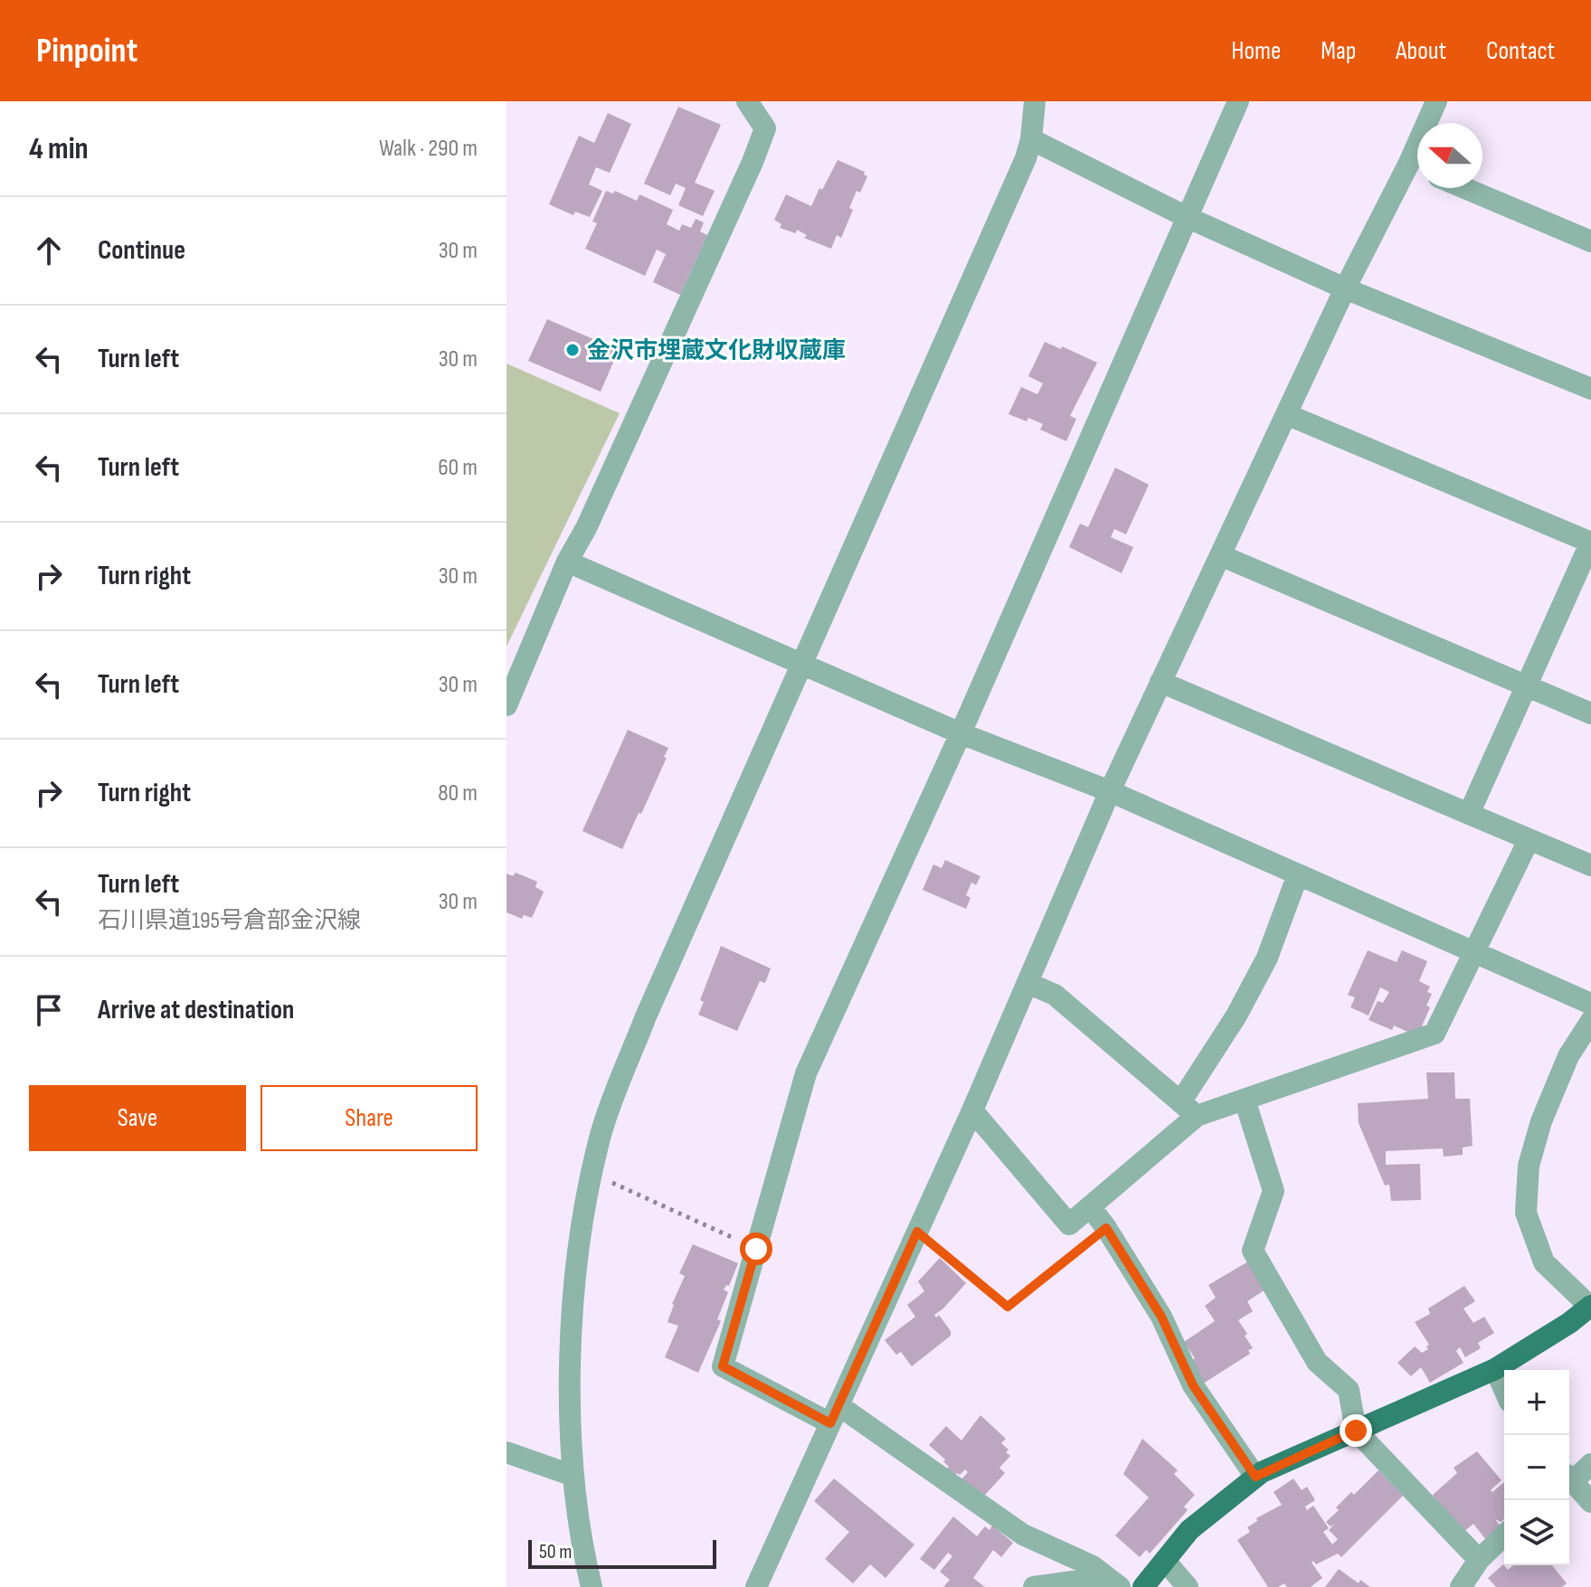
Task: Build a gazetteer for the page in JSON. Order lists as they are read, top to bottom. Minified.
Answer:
{"places":["金沢市埋蔵文化財収蔵庫"],"scale_bar":"50 m","north":"left","page":{"header":"Pinpoint","nav":["Home","Map","About","Contact"],"heading":["4 min","Walk · 290 m"],"list":[["Continue","30 m"],["Turn left","30 m"],["Turn left","60 m"],["Turn right","30 m"],["Turn left","30 m"],["Turn right","80 m"],["Turn left","石川県道195号倉部金沢線","30 m"],"Arrive at destination"],"buttons":["Save","Share"],"map_buttons":["+","−"],"scale":"50 m"}}
